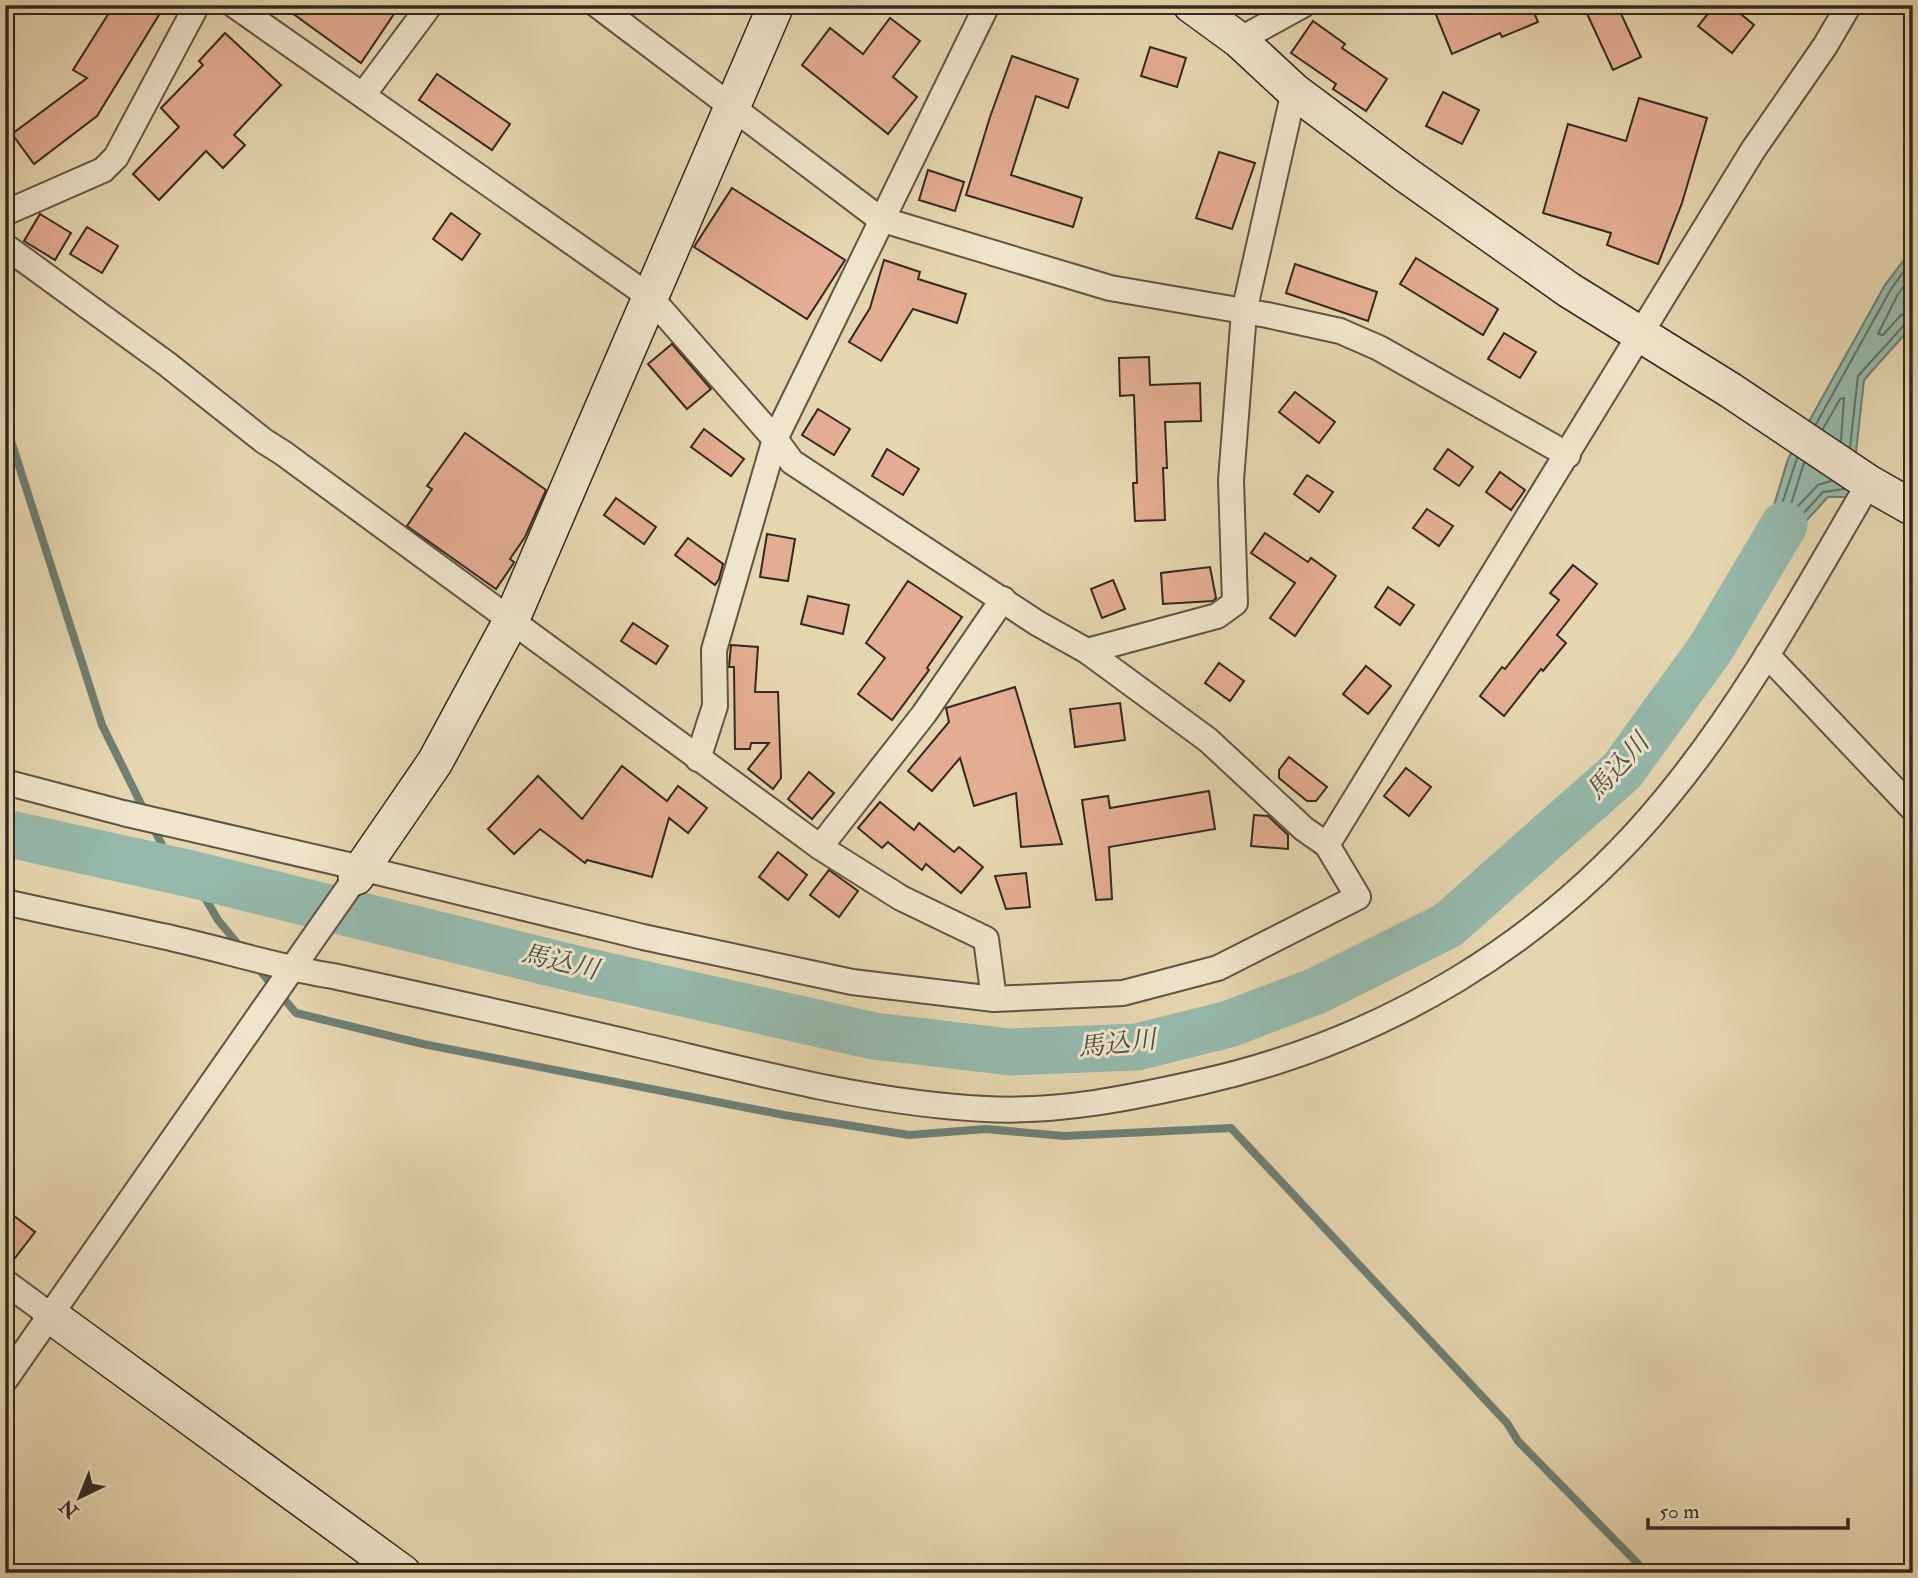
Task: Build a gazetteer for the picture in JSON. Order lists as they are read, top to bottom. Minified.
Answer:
{"water":["馬込川"],"scale_bar":"50 m","north":"bottom left"}
